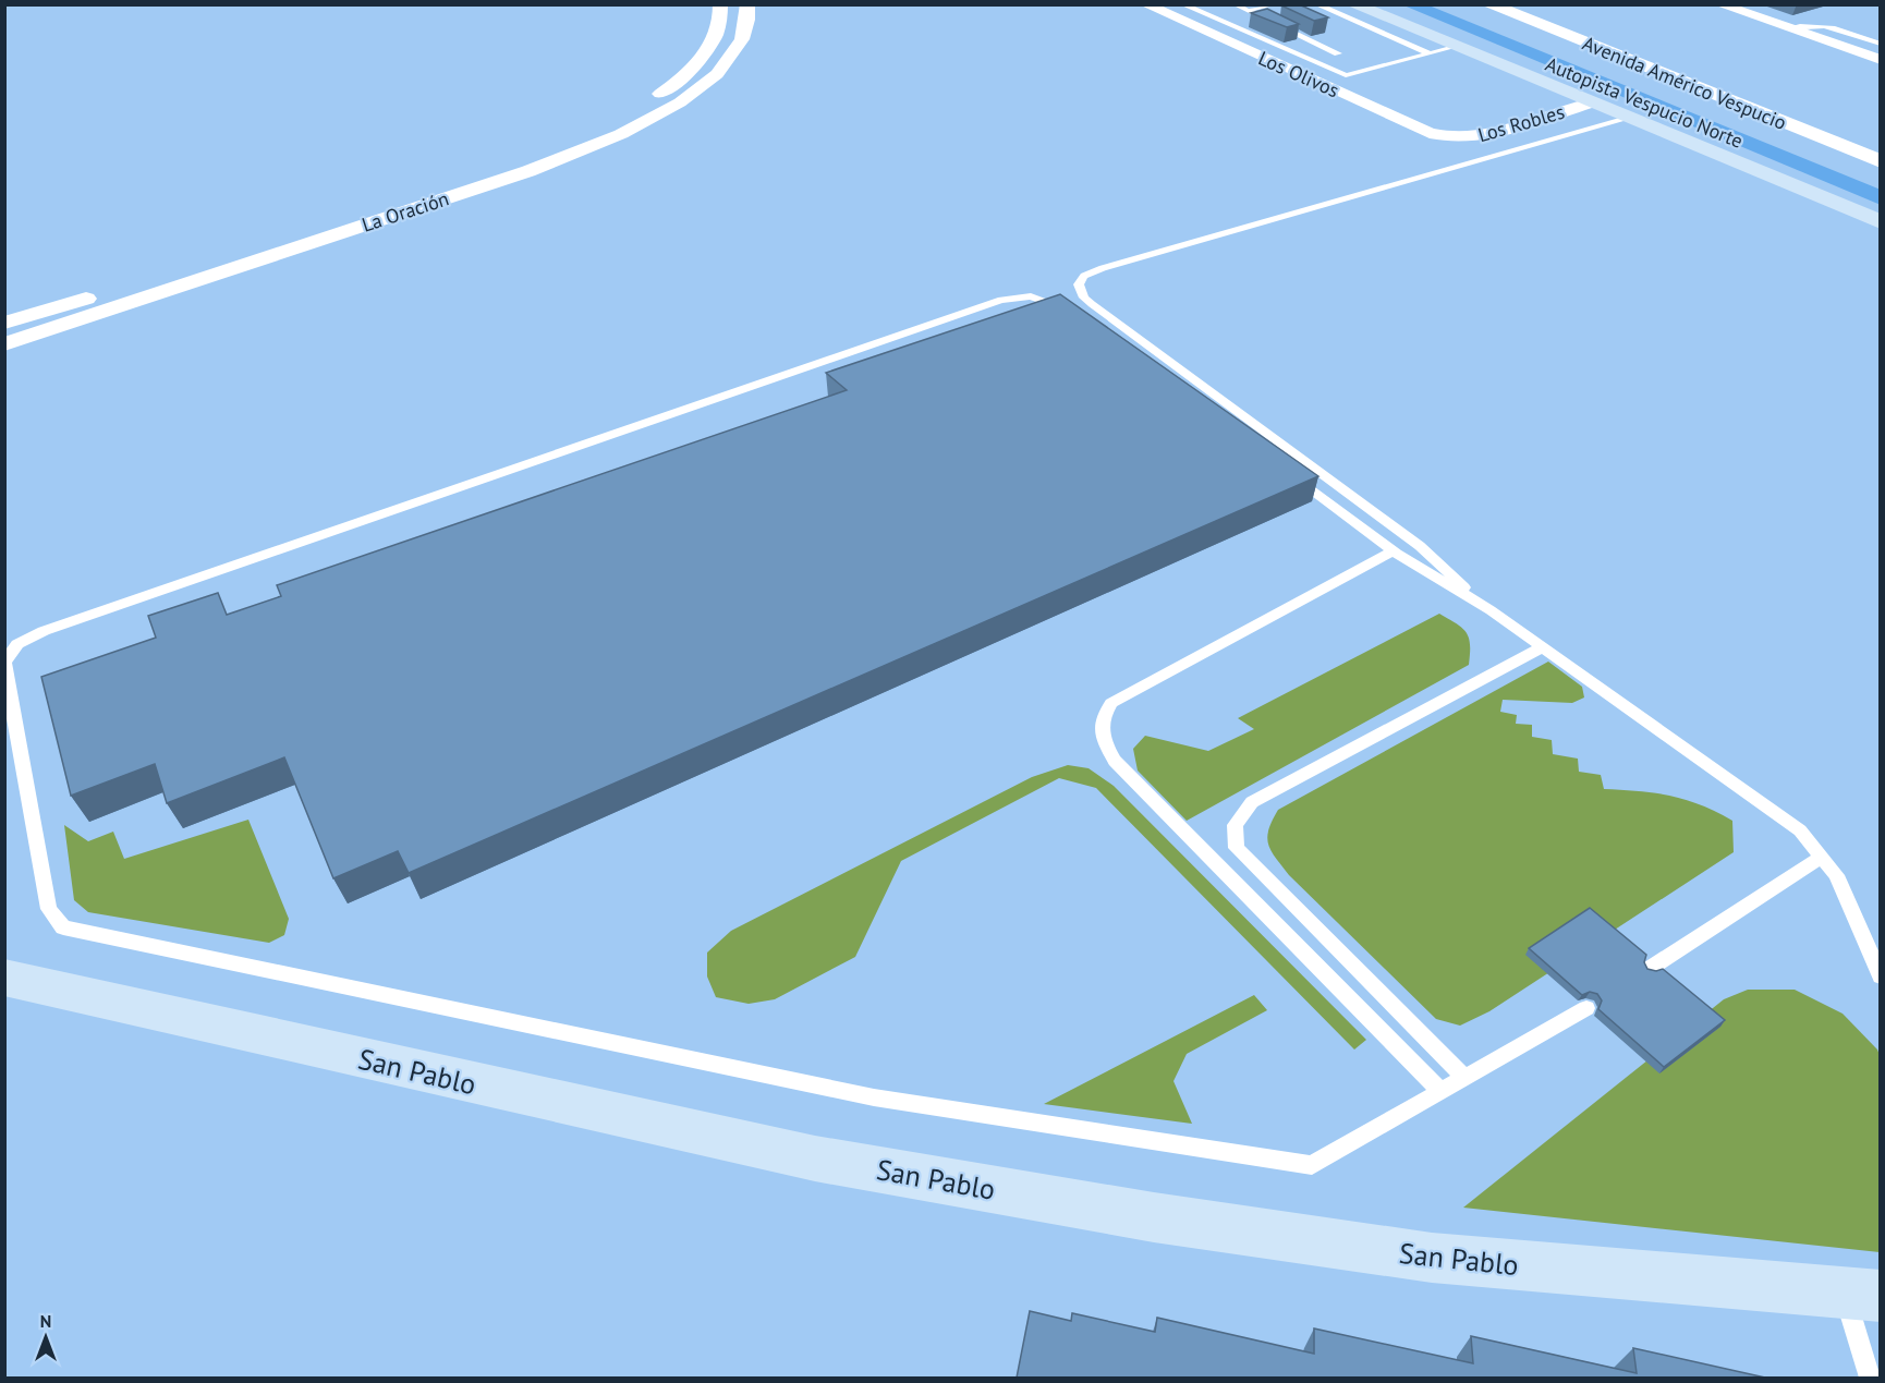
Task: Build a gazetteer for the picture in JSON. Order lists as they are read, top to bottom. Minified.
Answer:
{"streets":{"highway":["Autopista Vespucio Norte"],"main road":["San Pablo"],"street":["Los Olivos","Avenida Américo Vespucio","Los Robles","La Oración"]},"crossings":[["Los Olivos","Los Robles"]],"north":"top"}
